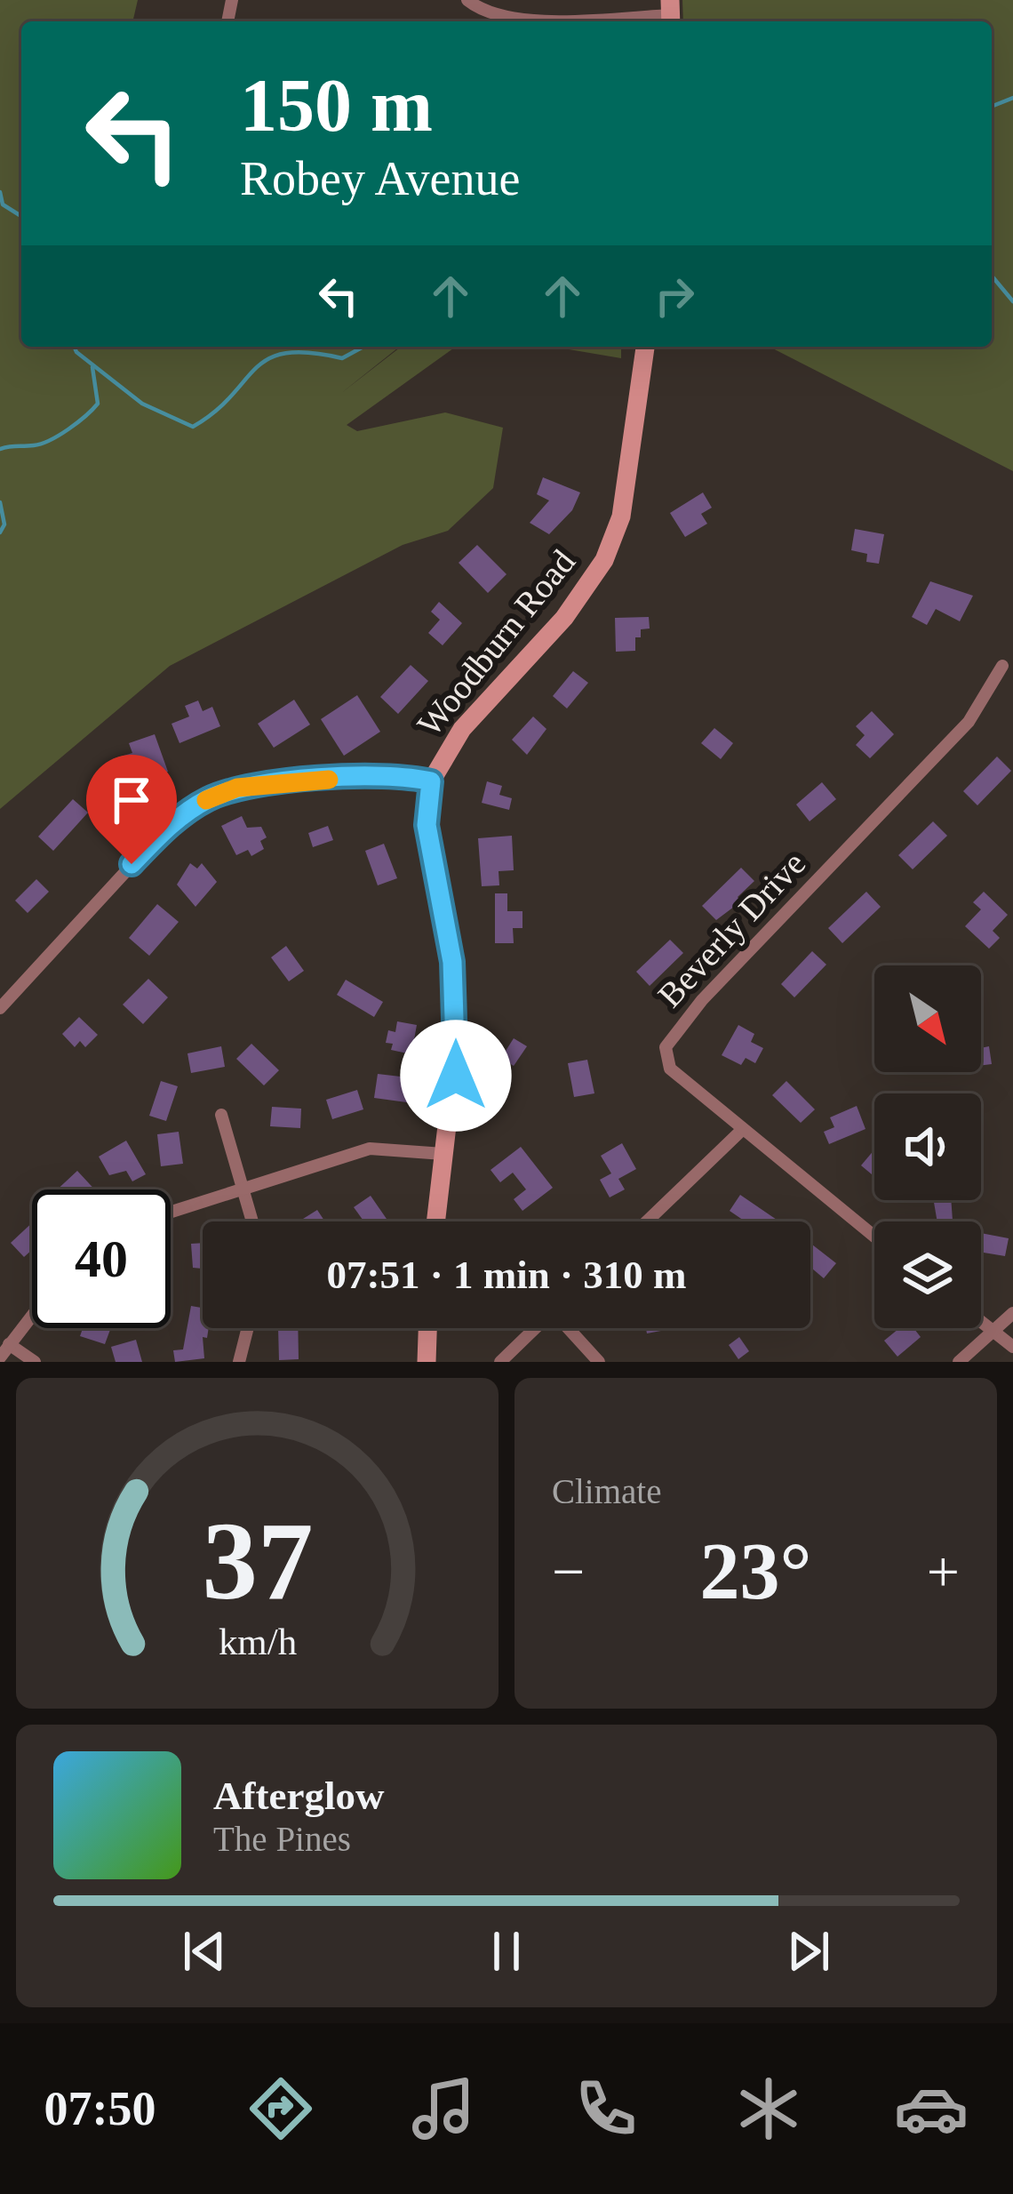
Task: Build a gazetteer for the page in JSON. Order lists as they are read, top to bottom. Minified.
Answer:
{"streets":{"street":["Woodburn Road","Beverly Drive"]},"north":"bottom right","page":{"turn":["150 m","Robey Avenue"],"limit":"40","trip":"07:51 · 1 min · 310 m","tile":"Climate","heat":["−","23°","+"],"song":["Afterglow","The Pines"],"tabs":"07:50","gauge":["37","km/h"]}}
